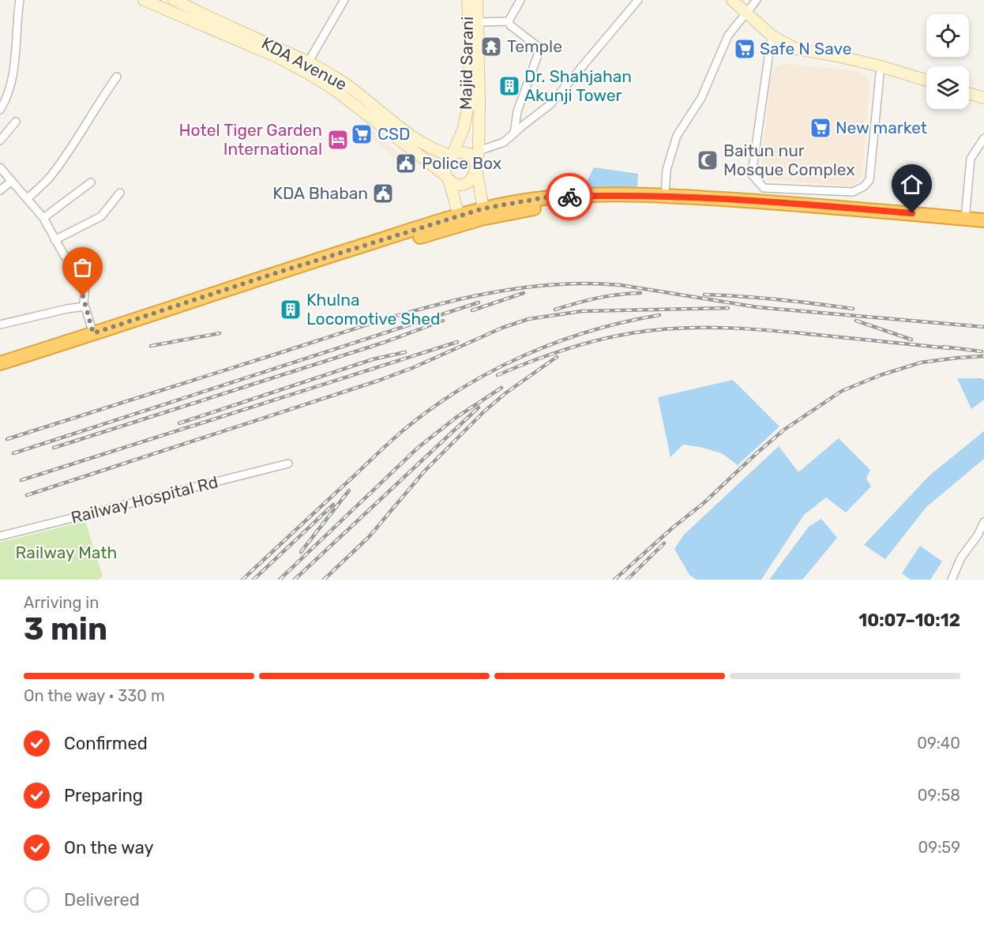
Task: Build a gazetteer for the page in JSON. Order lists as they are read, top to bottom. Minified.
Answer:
{"streets":{"main road":["Majid Sarani","KDA Avenue"],"street":["Railway Hospital Rd"]},"crossings":[["Majid Sarani","KDA Avenue"]],"parks":["Railway Math"],"places":{"temple":["Temple"],"supermarket":["Safe N Save","New market","CSD"],"building":["Dr. Shahjahan Akunji Tower","Khulna Locomotive Shed"],"hotel":["Hotel Tiger Garden International"],"mosque":["Baitun nur Mosque Complex"],"public building":["Police Box","KDA Bhaban"]},"page":{"heading":["3 min","Arriving in","10:07–10:12"],"bar":"On the way · 330 m","list":[["Confirmed","09:40"],["Preparing","09:58"],["On the way","09:59"],"Delivered"]}}
